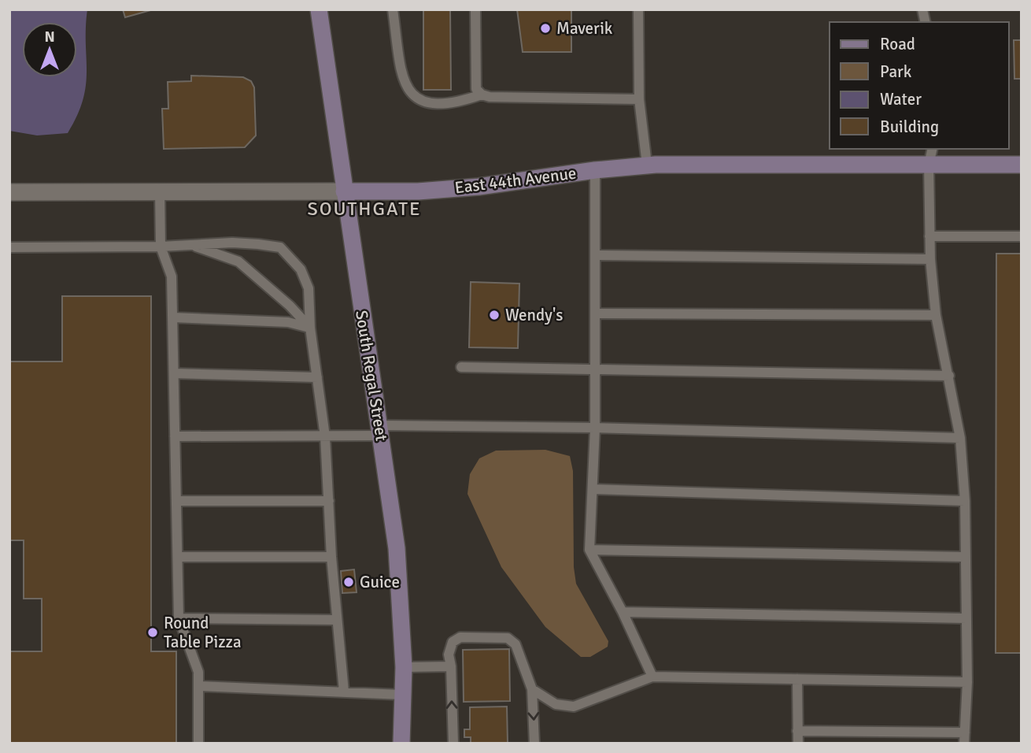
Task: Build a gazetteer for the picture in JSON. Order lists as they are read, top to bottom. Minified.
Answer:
{"streets":{"main road":["East 44th Avenue","South Regal Street"]},"crossings":[["East 44th Avenue","South Regal Street"]],"districts":["SOUTHGATE"],"places":["Maverik","Wendy's","Guice","Round Table Pizza"],"legend":["Road","Park","Water","Building"],"north":"top"}
